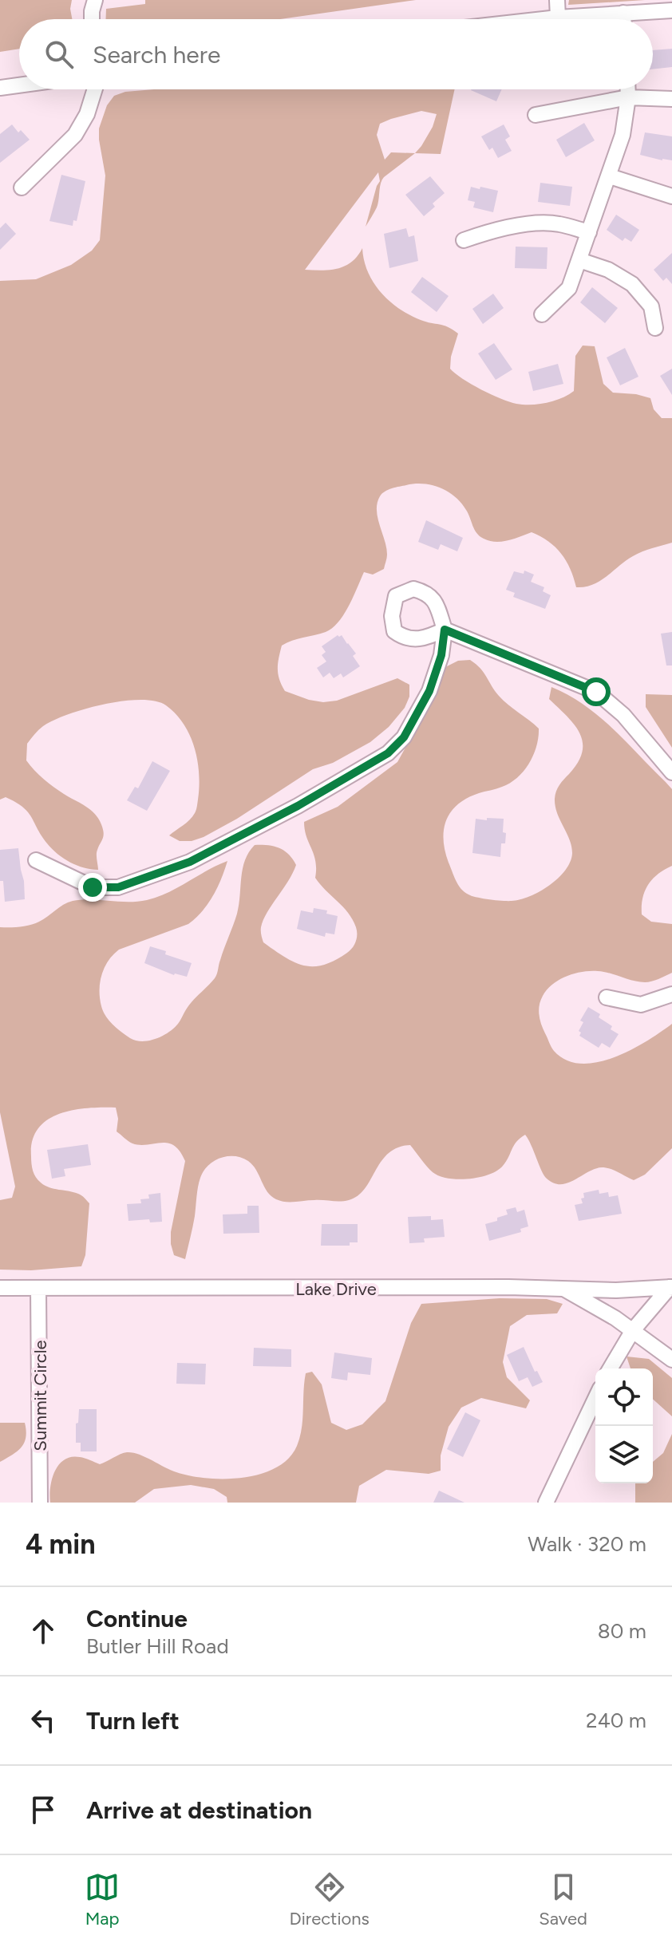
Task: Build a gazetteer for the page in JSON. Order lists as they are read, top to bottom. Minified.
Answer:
{"streets":{"street":["Lake Drive","Summit Circle"]},"crossings":[["Lake Drive","Summit Circle"]],"page":{"search":"Search here","heading":["4 min","Walk · 320 m"],"list":[["Continue","Butler Hill Road","80 m"],["Turn left","240 m"],"Arrive at destination"],"nav":["Map","Directions","Saved"]}}
